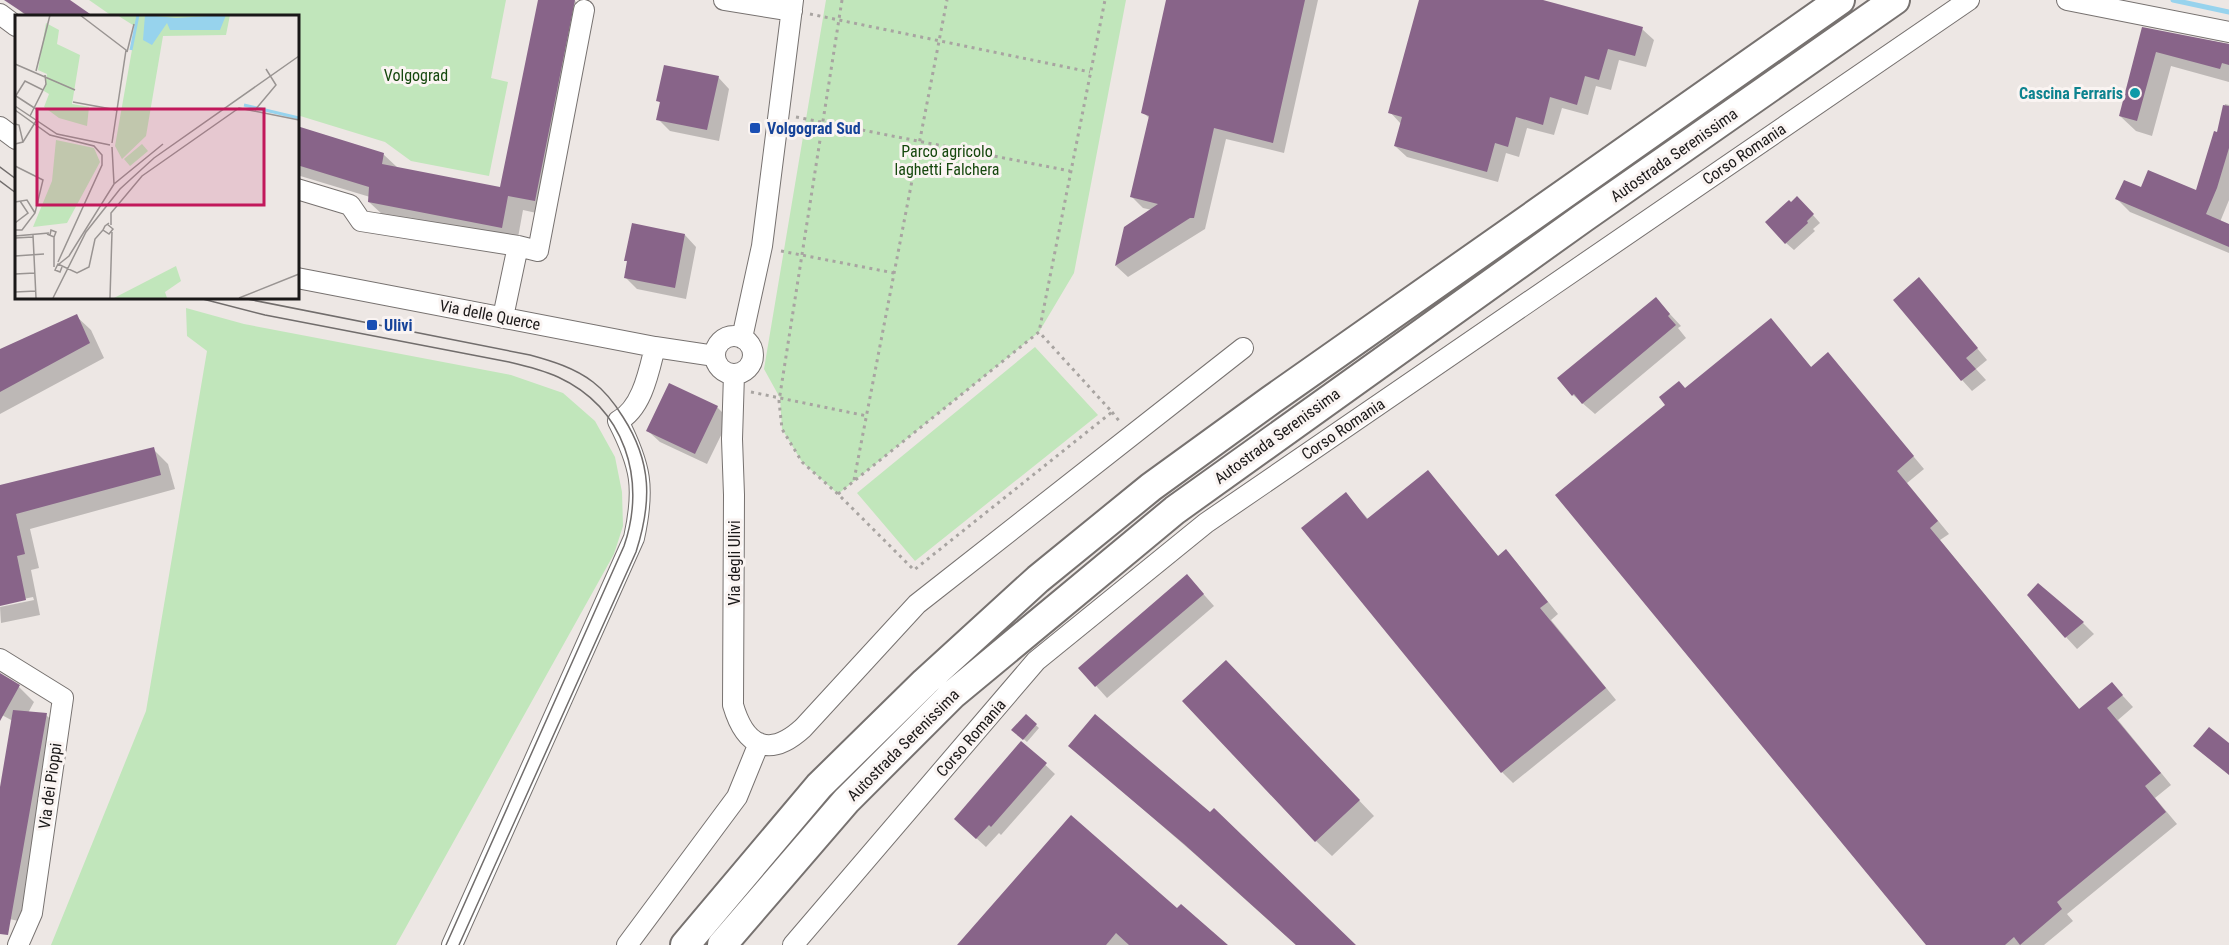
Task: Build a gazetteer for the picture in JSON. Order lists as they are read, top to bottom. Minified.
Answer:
{"streets":{"highway":["Autostrada Serenissima"],"street":["Corso Romania","Via delle Querce","Via degli Ulivi","Via dei Pioppi"]},"crossings":[["Via delle Querce","Via degli Ulivi"]],"parks":["Volgograd","Parco agricolo laghetti Falchera"],"places":{"other":["Cascina Ferraris"],"transit":["Volgograd Sud","Ulivi"]}}
